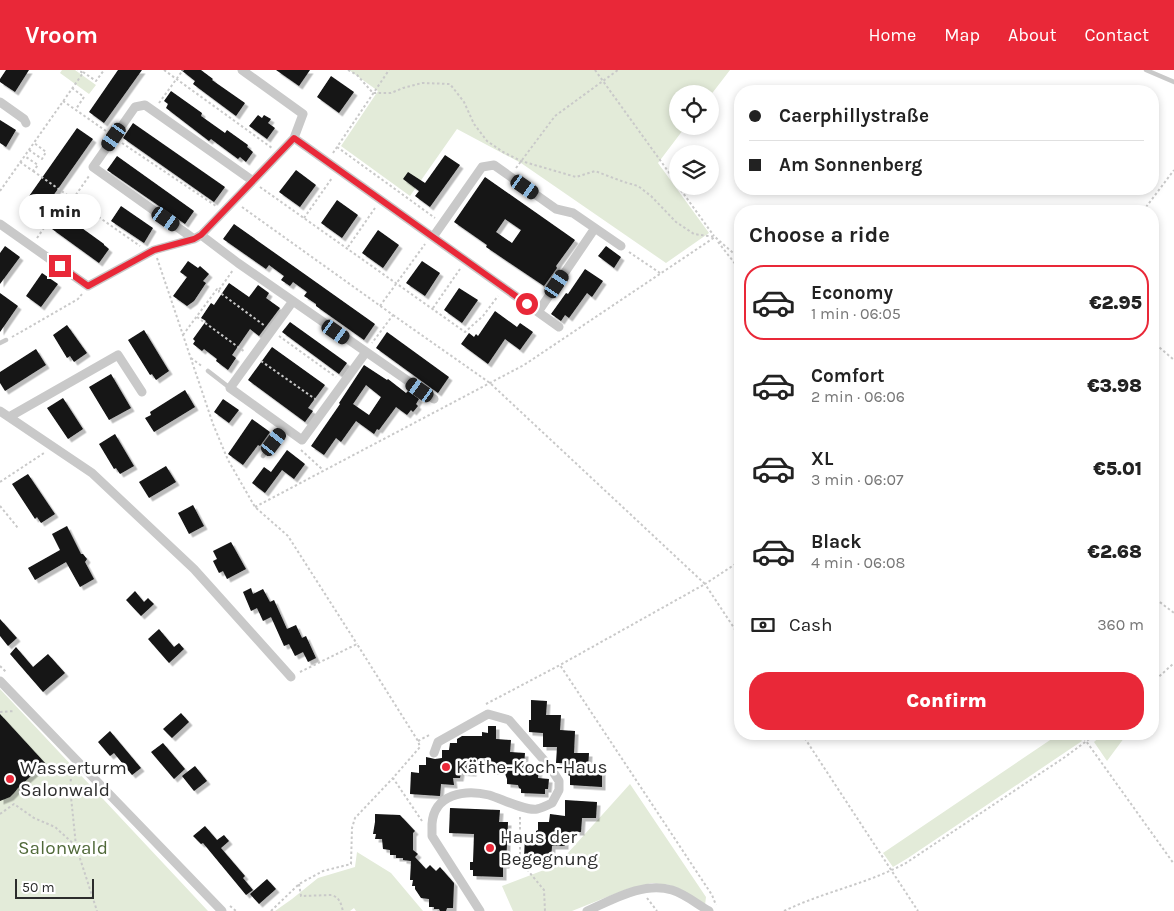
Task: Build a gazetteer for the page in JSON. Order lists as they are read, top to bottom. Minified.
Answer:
{"parks":["Salonwald"],"places":["Käthe-Koch-Haus","Wasserturm Salonwald","Haus der Begegnung"],"scale_bar":"50 m","page":{"header":"Vroom","nav":["Home","Map","About","Contact"],"banner":["Caerphillystraße","Am Sonnenberg"],"bubble":"1 min","heading":"Choose a ride","list":[{"name":"Economy","note":"1 min · 06:05","value":"€2.95"},{"name":"Comfort","note":"2 min · 06:06","value":"€3.98"},{"name":"XL","note":"3 min · 06:07","value":"€5.01"},{"name":"Black","note":"4 min · 06:08","value":"€2.68"}],"pay":["Cash","360 m"],"buttons":"Confirm","scale":"50 m"}}
